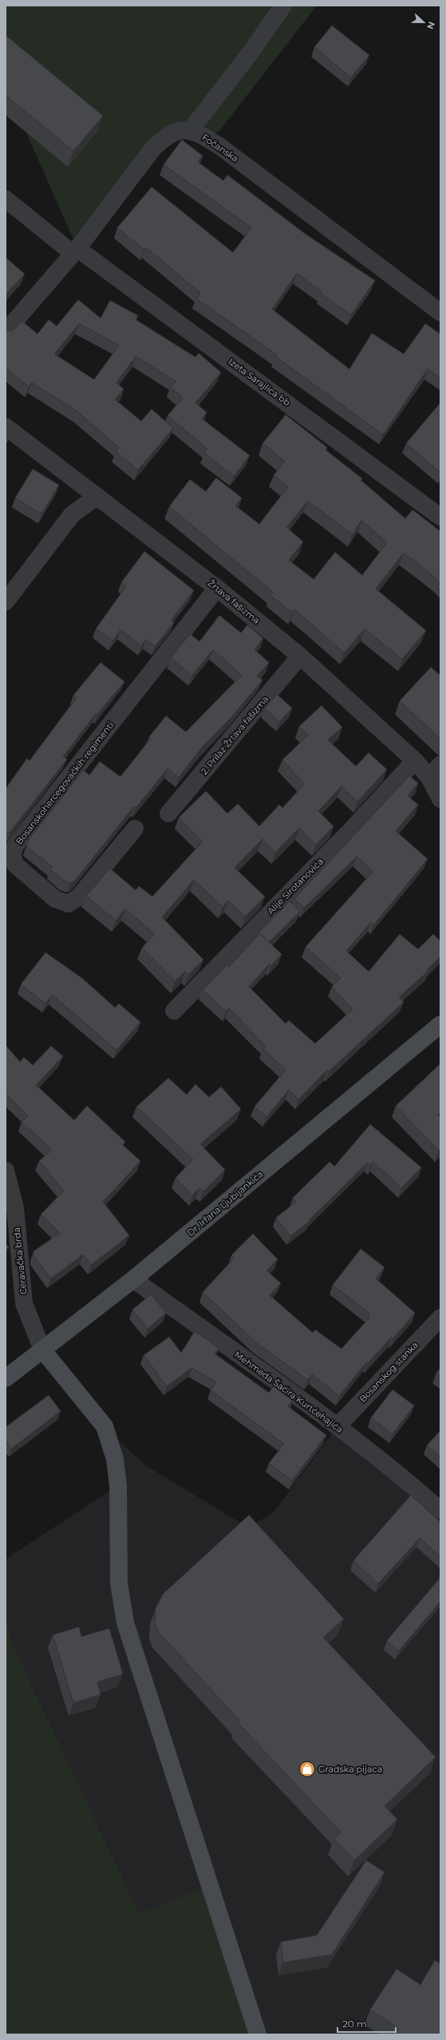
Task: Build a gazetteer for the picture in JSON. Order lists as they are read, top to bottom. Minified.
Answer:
{"streets":{"street":["Fočanska","Izeta Sarajlica bb","Žrtava fašizma","2. Prilaz Žrtava fašizma","Bosanskohercegovačkih regimenti","Alije Sirotanovića","Dr. Irfana Ljubijankića","Ceravačka brda","Bosanskog stanka","Mehmeda Šaćira Kurtćehajića"]},"crossings":[["Fočanska","Izeta Sarajlica bb"],["Žrtava fašizma","2. Prilaz Žrtava fašizma"],["Žrtava fašizma","Bosanskohercegovačkih regimenti"],["Žrtava fašizma","Alije Sirotanovića"],["Dr. Irfana Ljubijankića","Ceravačka brda"],["Dr. Irfana Ljubijankića","Mehmeda Šaćira Kurtćehajića"],["Bosanskog stanka","Mehmeda Šaćira Kurtćehajića"]],"places":{"shop":["Gradska pijaca"]},"scale_bar":"20 m","north":"right"}
